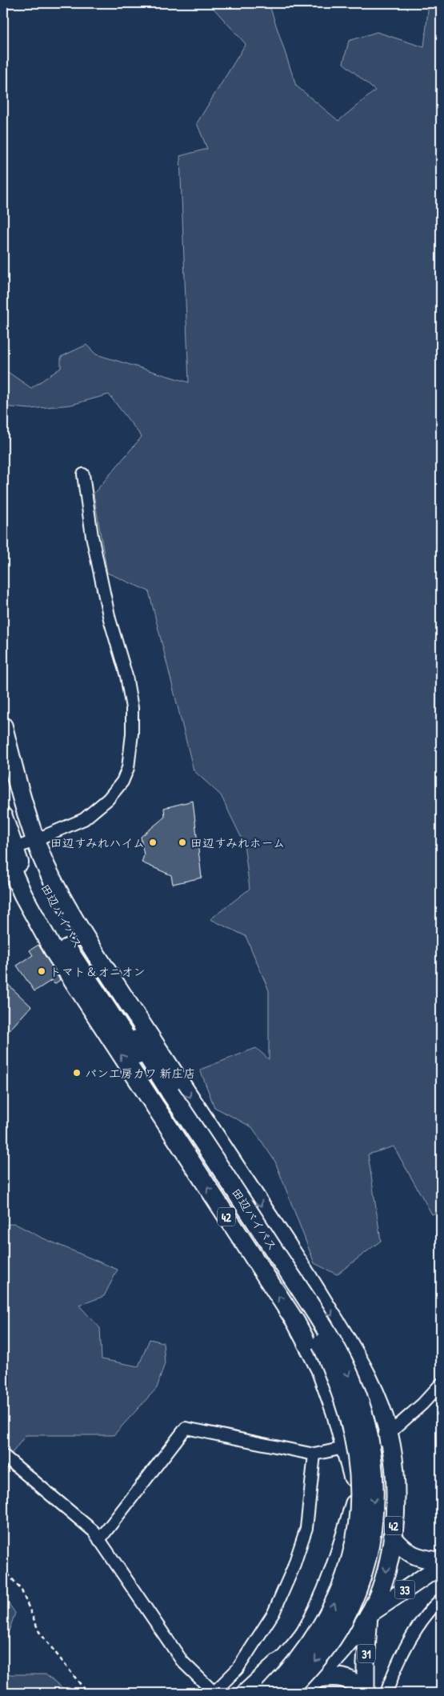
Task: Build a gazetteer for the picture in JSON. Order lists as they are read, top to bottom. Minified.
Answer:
{"streets":{"highway":["田辺バイパス","42"],"main road":["33","31"]},"crossings":[["田辺バイパス","42"],["42","33"],["42","31"],["33","31"]],"places":["田辺すみれハイム","田辺すみれホーム","トマト＆オニオン","パン工房カワ 新庄店"]}
